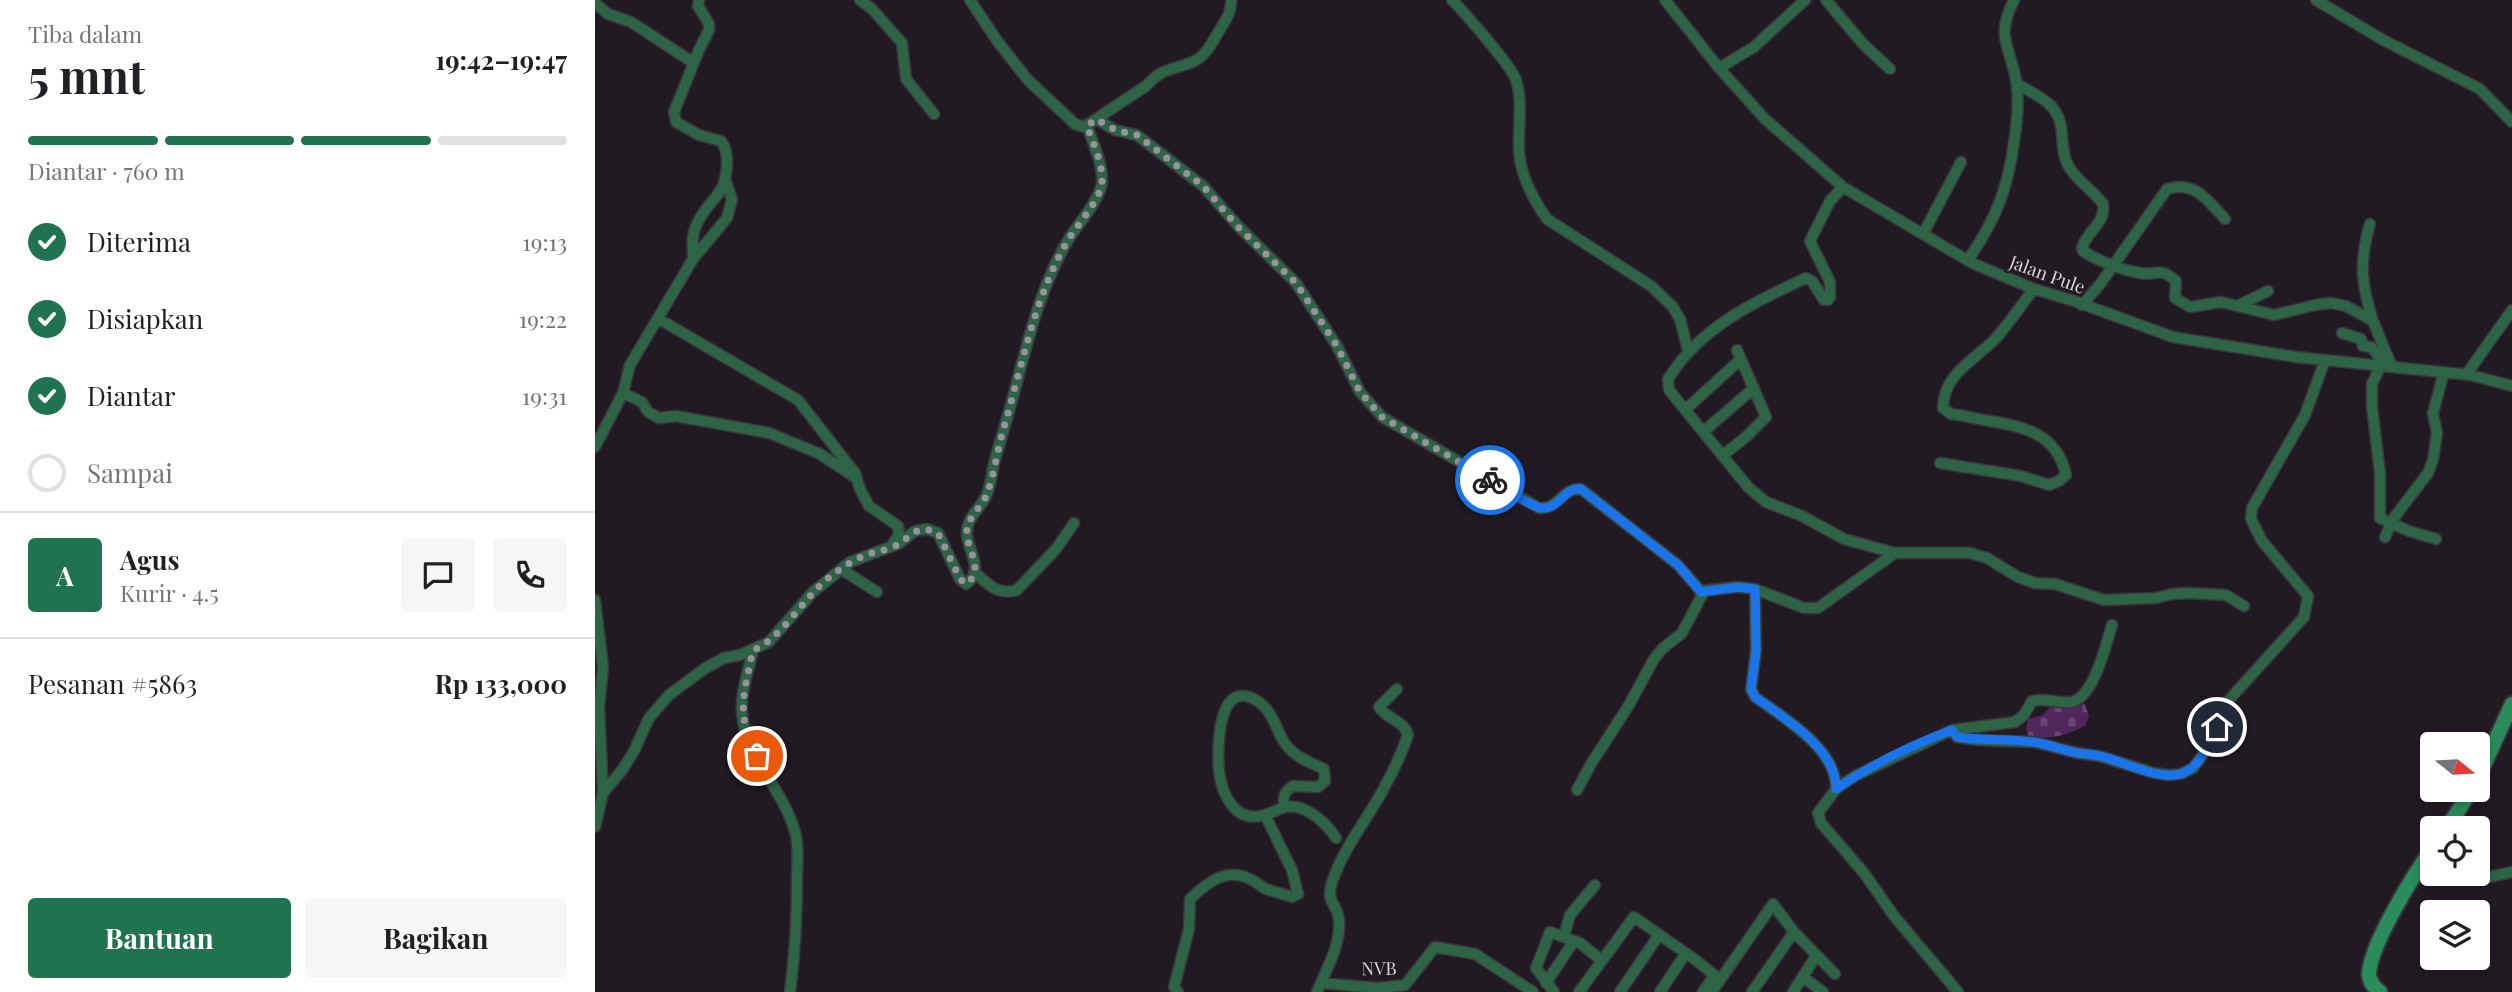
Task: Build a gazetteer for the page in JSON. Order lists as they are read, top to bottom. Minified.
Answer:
{"streets":{"street":["Jalan Pule","NVB"]},"north":"right","page":{"heading":["5 mnt","Tiba dalam","19:42–19:47"],"panel":["Agus","Kurir · 4.5","Pesanan #5863","Rp 133,000"],"bar":"Diantar · 760 m","list":[["Diterima","19:13"],["Disiapkan","19:22"],["Diantar","19:31"],"Sampai"],"round":"A","buttons":["Bantuan","Bagikan"]}}
